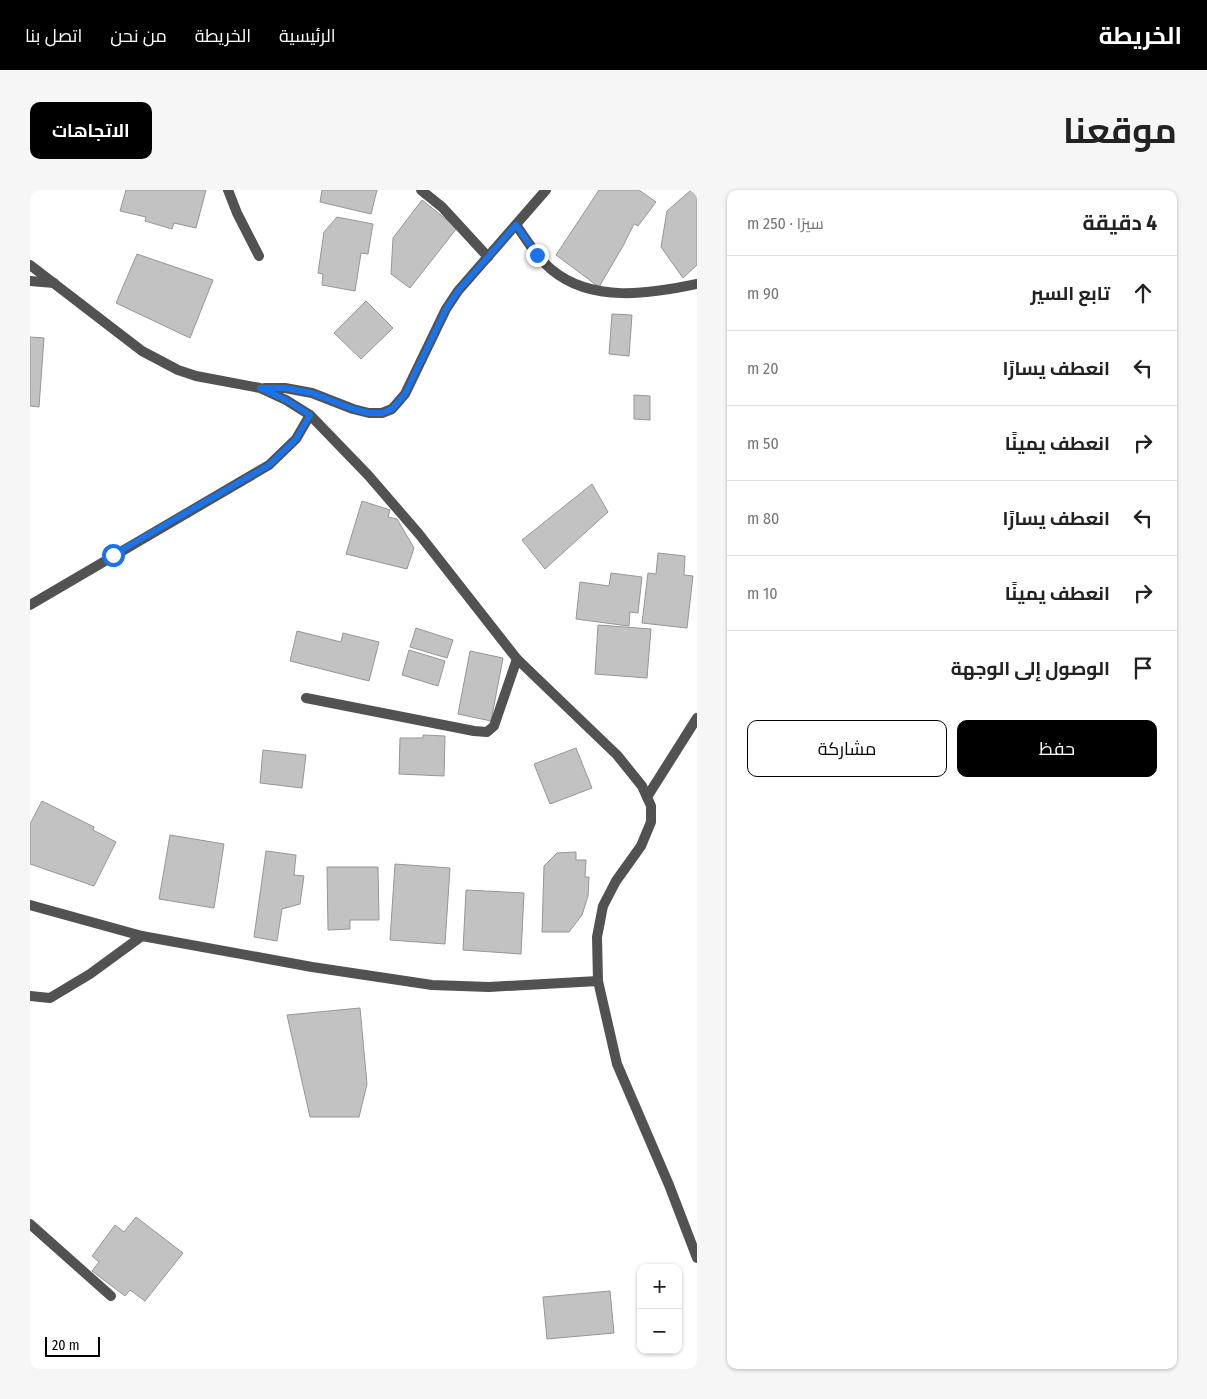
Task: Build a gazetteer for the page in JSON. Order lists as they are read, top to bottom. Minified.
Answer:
{"scale_bar":"20 m","page":{"header":"الخريطة","nav":["الرئيسية","الخريطة","من نحن","اتصل بنا"],"title":"موقعنا","buttons":["الاتجاهات",["حفظ","مشاركة"]],"heading":["4 دقيقة","سيرًا · 250 m"],"list":[["تابع السير","90 m"],["انعطف يسارًا","20 m"],["انعطف يمينًا","50 m"],["انعطف يسارًا","80 m"],["انعطف يمينًا","10 m"],"الوصول إلى الوجهة"],"map_buttons":["+","−"],"scale":"20 m"}}
